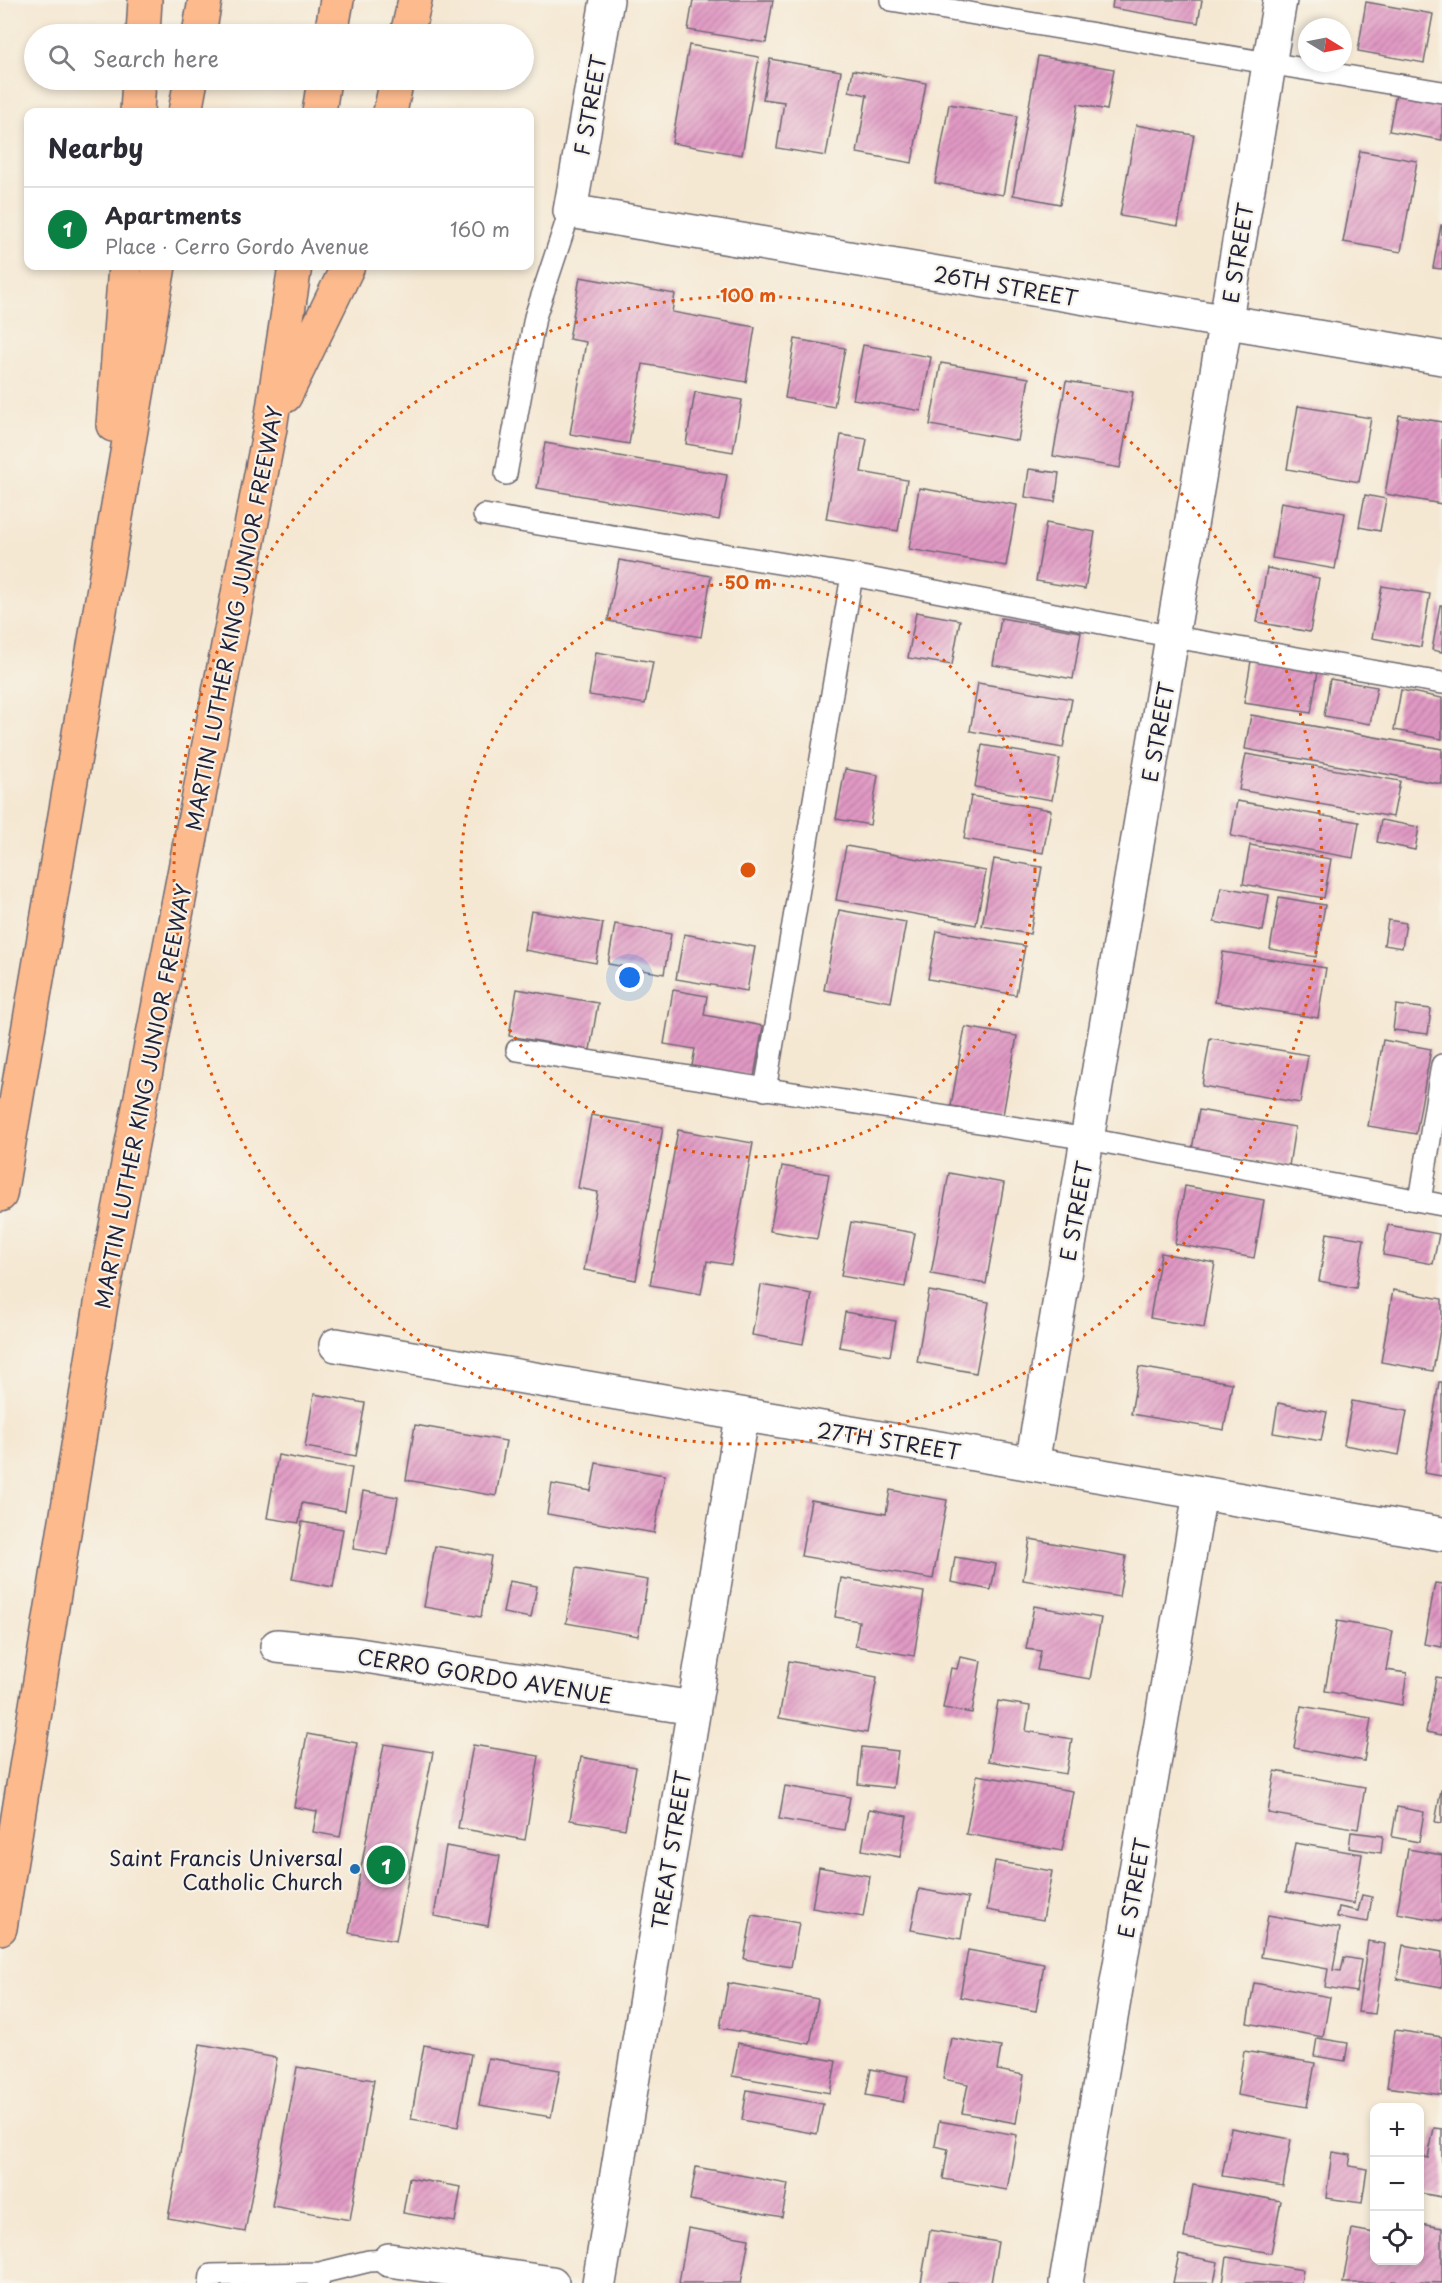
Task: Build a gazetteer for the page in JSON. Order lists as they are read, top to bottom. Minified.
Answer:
{"streets":{"highway":["MARTIN LUTHER KING JUNIOR FREEWAY"],"street":["F STREET","E STREET","26TH STREET","27TH STREET","CERRO GORDO AVENUE","TREAT STREET"]},"crossings":[["F STREET","26TH STREET"],["E STREET","26TH STREET"],["E STREET","27TH STREET"],["27TH STREET","TREAT STREET"],["CERRO GORDO AVENUE","TREAT STREET"]],"places":["Saint Francis Universal Catholic Church"],"north":"right","page":{"search":"Search here","heading":"Nearby","list":[{"mark":"1","name":"Apartments","note":"Place · Cerro Gordo Avenue","value":"160 m"}],"pins":"1","map_buttons":["+","−"]},"rings":["100 m","50 m"]}
